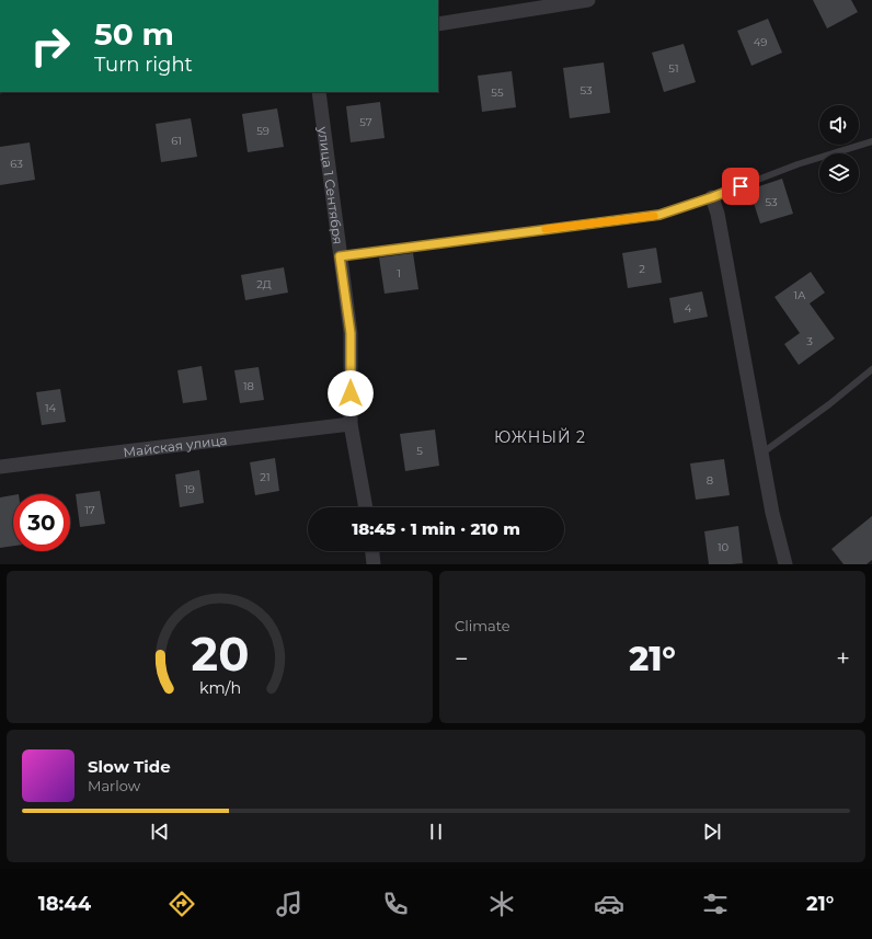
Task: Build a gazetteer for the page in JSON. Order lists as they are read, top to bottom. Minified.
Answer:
{"streets":{"street":["улица 1 Сентября","Майская улица"]},"crossings":[["улица 1 Сентября","Майская улица"]],"districts":["ЮЖНЫЙ 2"],"house_numbers":["49","51","53","55","57","59","61","63","53","2","1","2Д","1А","4","3","18","14","5","21","8","19","17","10"],"page":{"turn":["50 m","Turn right"],"limit":"30","trip":"18:45 · 1 min · 210 m","tile":"Climate","heat":["−","21°","+"],"song":["Slow Tide","Marlow"],"tabs":["18:44","21°"],"gauge":["20","km/h"]}}
